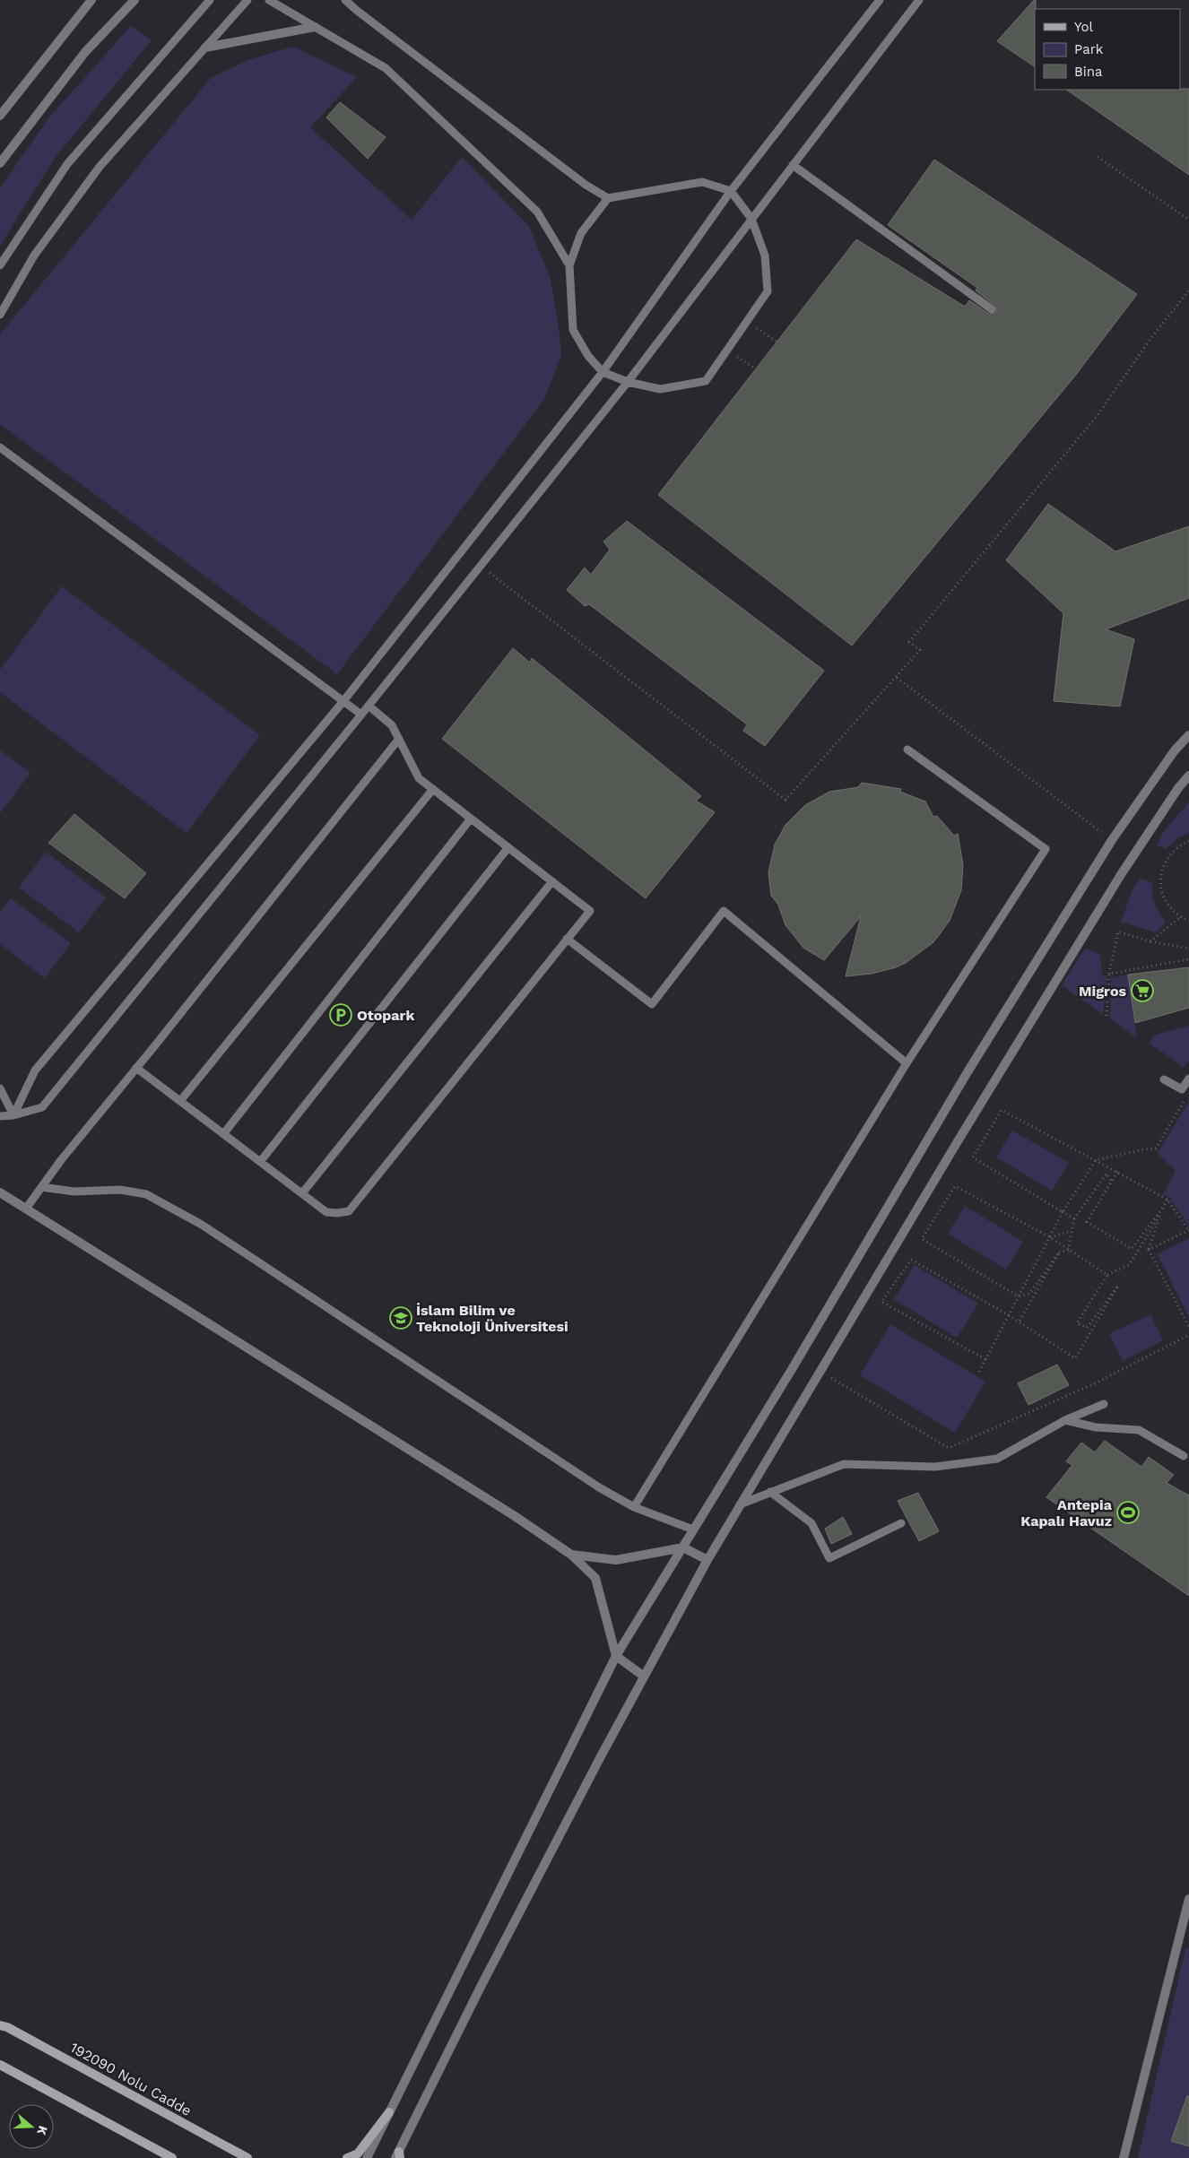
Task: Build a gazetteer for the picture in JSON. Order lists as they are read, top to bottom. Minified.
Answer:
{"streets":{"street":["192090 Nolu Cadde"]},"places":{"supermarket":["Migros"],"parking":["Otopark"],"school or university":["İslam Bilim ve Teknoloji Üniversitesi"],"sports":["Antepia Kapalı Havuz"]},"legend":["Yol","Park","Bina"],"north":"right"}
